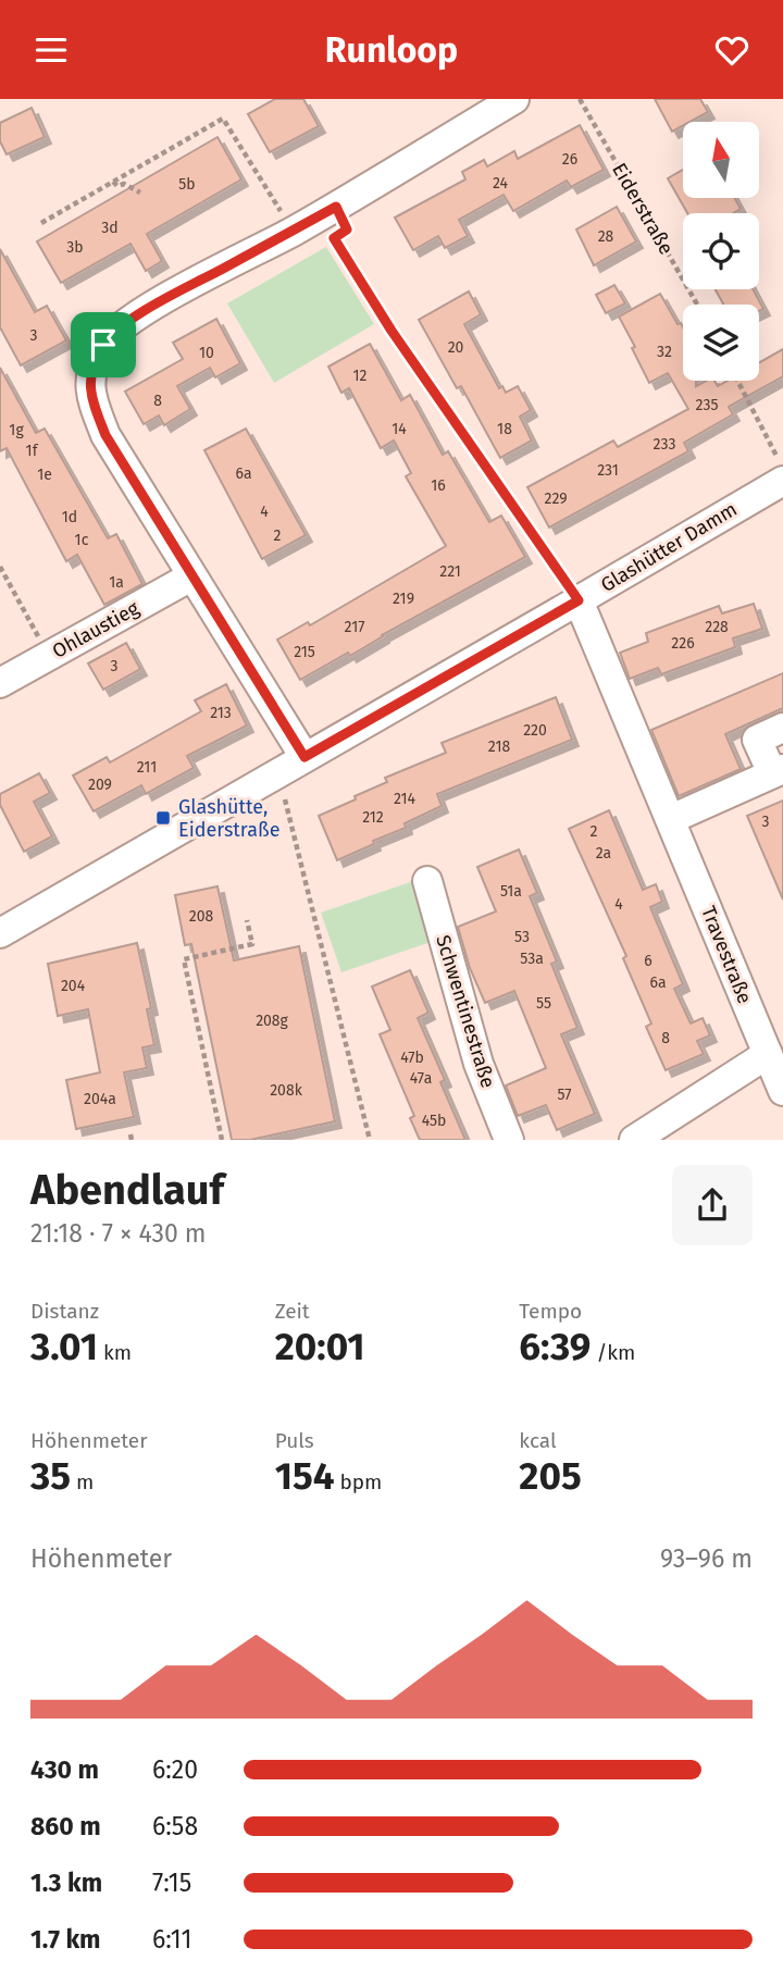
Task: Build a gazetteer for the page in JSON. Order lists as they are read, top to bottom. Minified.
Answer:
{"streets":{"street":["Glashütter Damm","Ohlaustieg","Travestraße","Schwentinestraße"],"path":["Eiderstraße"]},"crossings":[["Glashütter Damm","Travestraße"]],"places":{"transit":["Glashütte, Eiderstraße"]},"house_numbers":["26","24","5b","3d","28","3b","3","20","32","10","12","8","235","14","18","1g","233","1f","231","6a","1e","16","229","4","1d","2","1c","221","1a","219","217","228","226","215","3","213","220","218","211","209","214","212","3","2","2a","51a","4","208","53","53a","6","6a","204","55","208g","8","47b","47a","208k","57","204a","45b"],"north":"top","page":{"header":"Runloop","heading":["Abendlauf","21:18 · 7 × 430 m"],"stats":[["Distanz","3.01 km"],["Zeit","20:01"],["Tempo","6:39 /km"],["Höhenmeter","35 m"],["Puls","154 bpm"],["kcal","205"]],"chart":["Höhenmeter","93–96 m"],"list":[{"name":"430 m","note":"6:20"},{"name":"860 m","note":"6:58"},{"name":"1.3 km","note":"7:15"},{"name":"1.7 km","note":"6:11"}]}}
